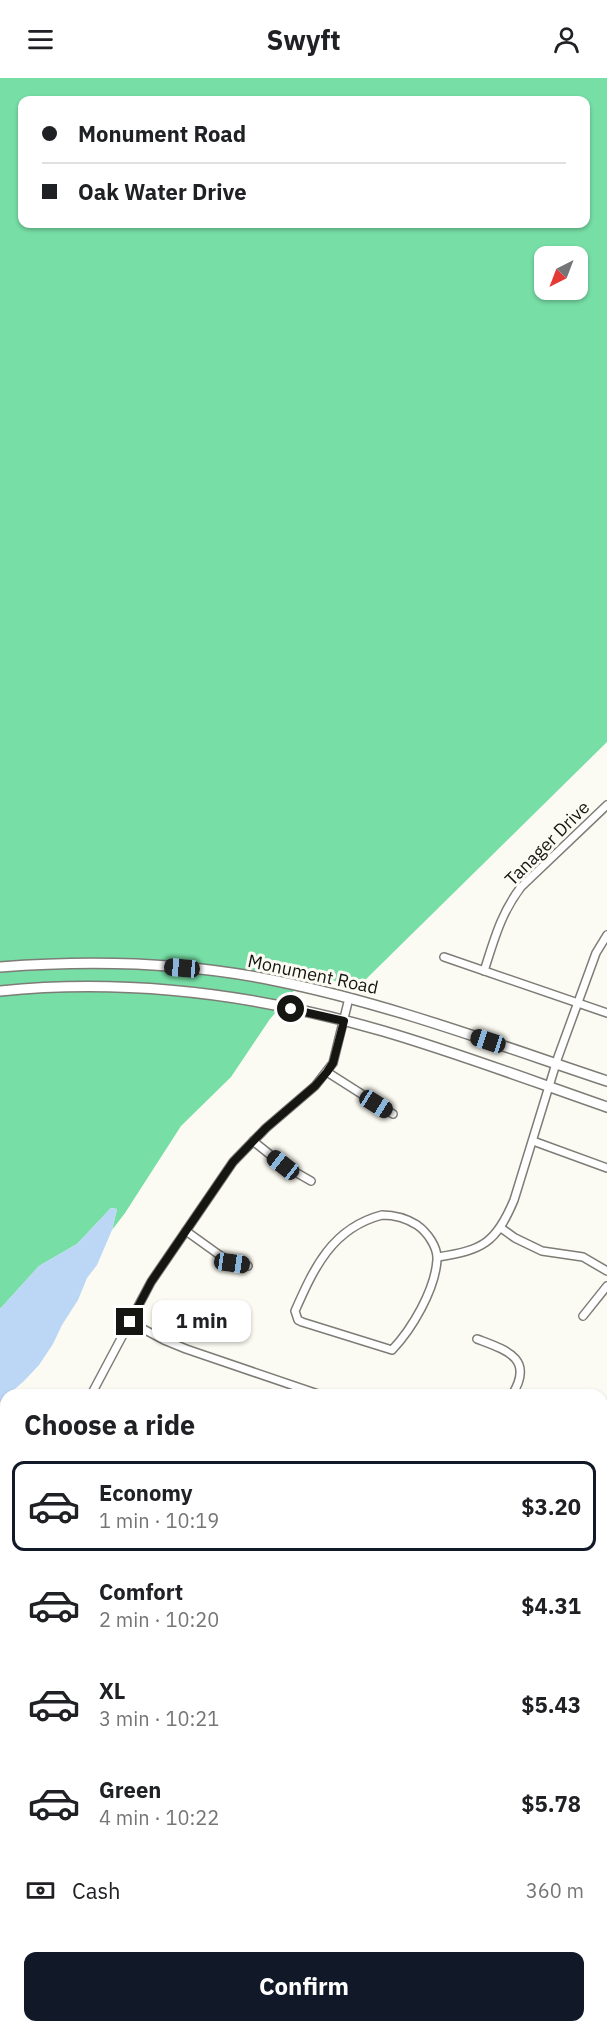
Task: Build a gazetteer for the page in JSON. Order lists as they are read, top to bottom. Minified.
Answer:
{"streets":{"main road":["Monument Road"],"street":["Tanager Drive"]},"north":"bottom left","page":{"header":"Swyft","banner":["Monument Road","Oak Water Drive"],"bubble":"1 min","heading":"Choose a ride","list":[{"name":"Economy","note":"1 min · 10:19","value":"$3.20"},{"name":"Comfort","note":"2 min · 10:20","value":"$4.31"},{"name":"XL","note":"3 min · 10:21","value":"$5.43"},{"name":"Green","note":"4 min · 10:22","value":"$5.78"}],"pay":["Cash","360 m"],"buttons":"Confirm"}}
